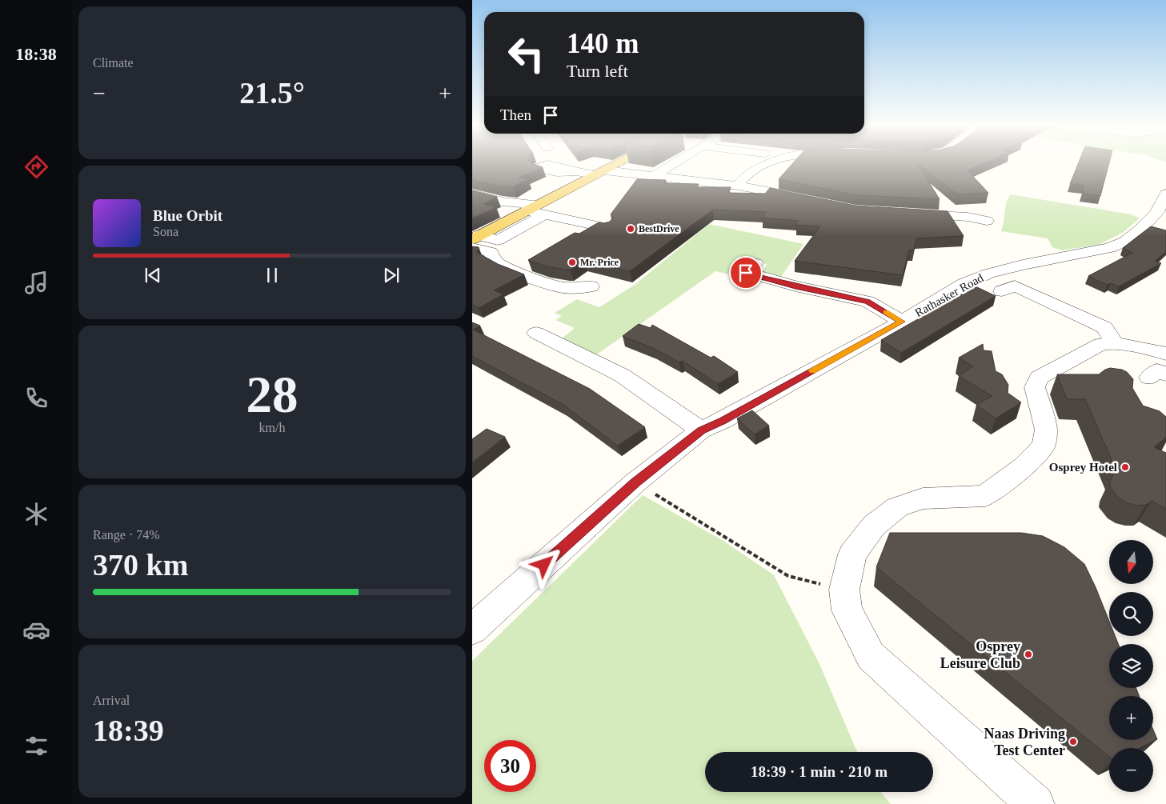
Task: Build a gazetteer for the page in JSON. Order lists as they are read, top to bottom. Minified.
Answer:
{"streets":{"street":["Rathasker Road"]},"places":["BestDrive","Mr. Price","Osprey Hotel","Osprey Leisure Club","Naas Driving Test Center"],"north":"bottom","page":{"tabs":"18:38","tile":["Climate",["28","km/h"],["Range · 74%","370 km"],["Arrival","18:39"]],"turn":["140 m","Turn left"],"heat":["−","21.5°","+"],"then":"Then","song":["Blue Orbit","Sona"],"map_buttons":["+","−"],"limit":"30","trip":"18:39 · 1 min · 210 m"}}
